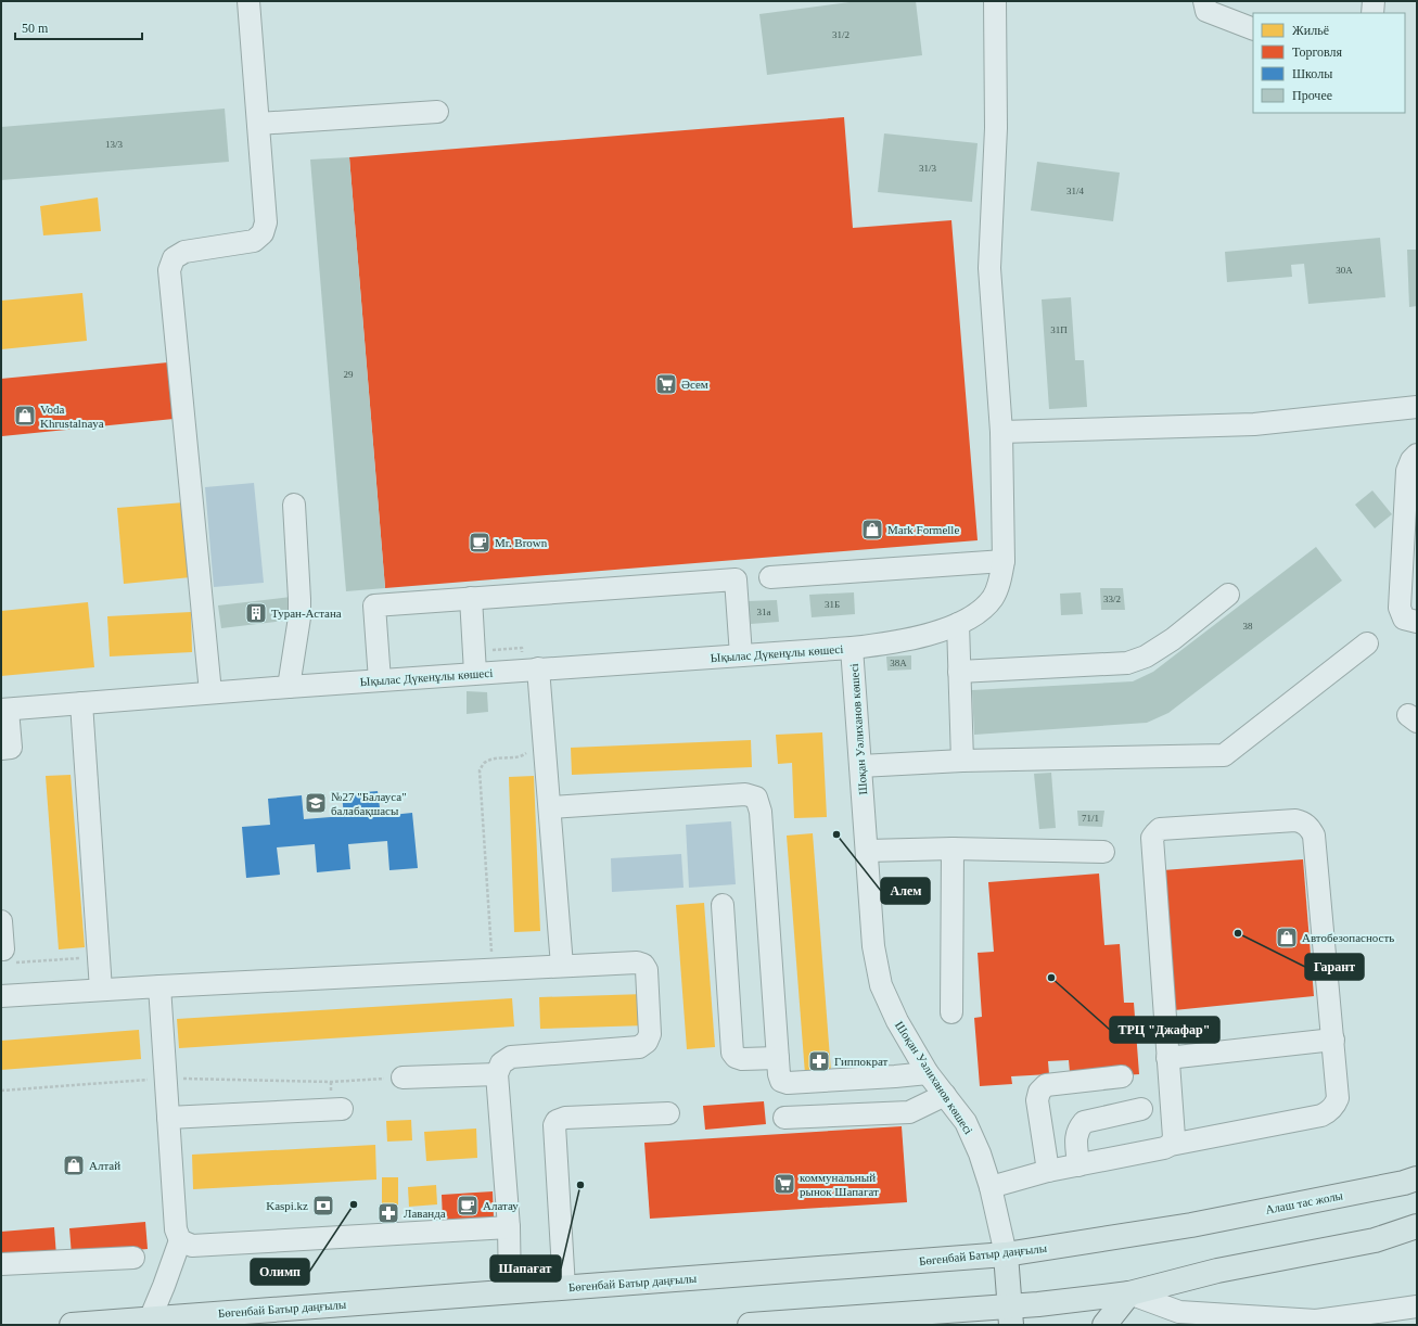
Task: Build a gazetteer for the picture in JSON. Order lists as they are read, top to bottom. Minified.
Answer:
{"streets":{"main road":["Шоқан Уәлиханов көшесі","Алаш тас жолы","Бөгенбай Батыр даңғылы"],"street":["Ықылас Дүкенұлы көшесі"]},"crossings":[["Ықылас Дүкенұлы көшесі","Шоқан Уәлиханов көшесі"],["Шоқан Уәлиханов көшесі","Бөгенбай Батыр даңғылы"],["Алаш тас жолы","Бөгенбай Батыр даңғылы"]],"places":{"supermarket":["Әсем","коммунальный рынок Шапагат"],"shop":["Voda Khrustalnaya","Mark Formelle","Автобезопасность","Алтай"],"cafe":["Mr. Brown","Алатау"],"building":["Туран-Астана"],"school or university":["№27 \"Балауса\" балабақшасы"],"other":["Алем","Гарант","ТРЦ \"Джафар\"","Шапағат","Олимп"],"pharmacy":["Гиппократ","Лаванда"],"bank":["Kaspi.kz"]},"house_numbers":["31/2","13/3","31/3","31/4","30А","31П","29","33/2","31Б","31а","38","38А","71/1"],"legend":["Жильё","Торговля","Школы","Прочее"],"scale_bar":"50 m"}
